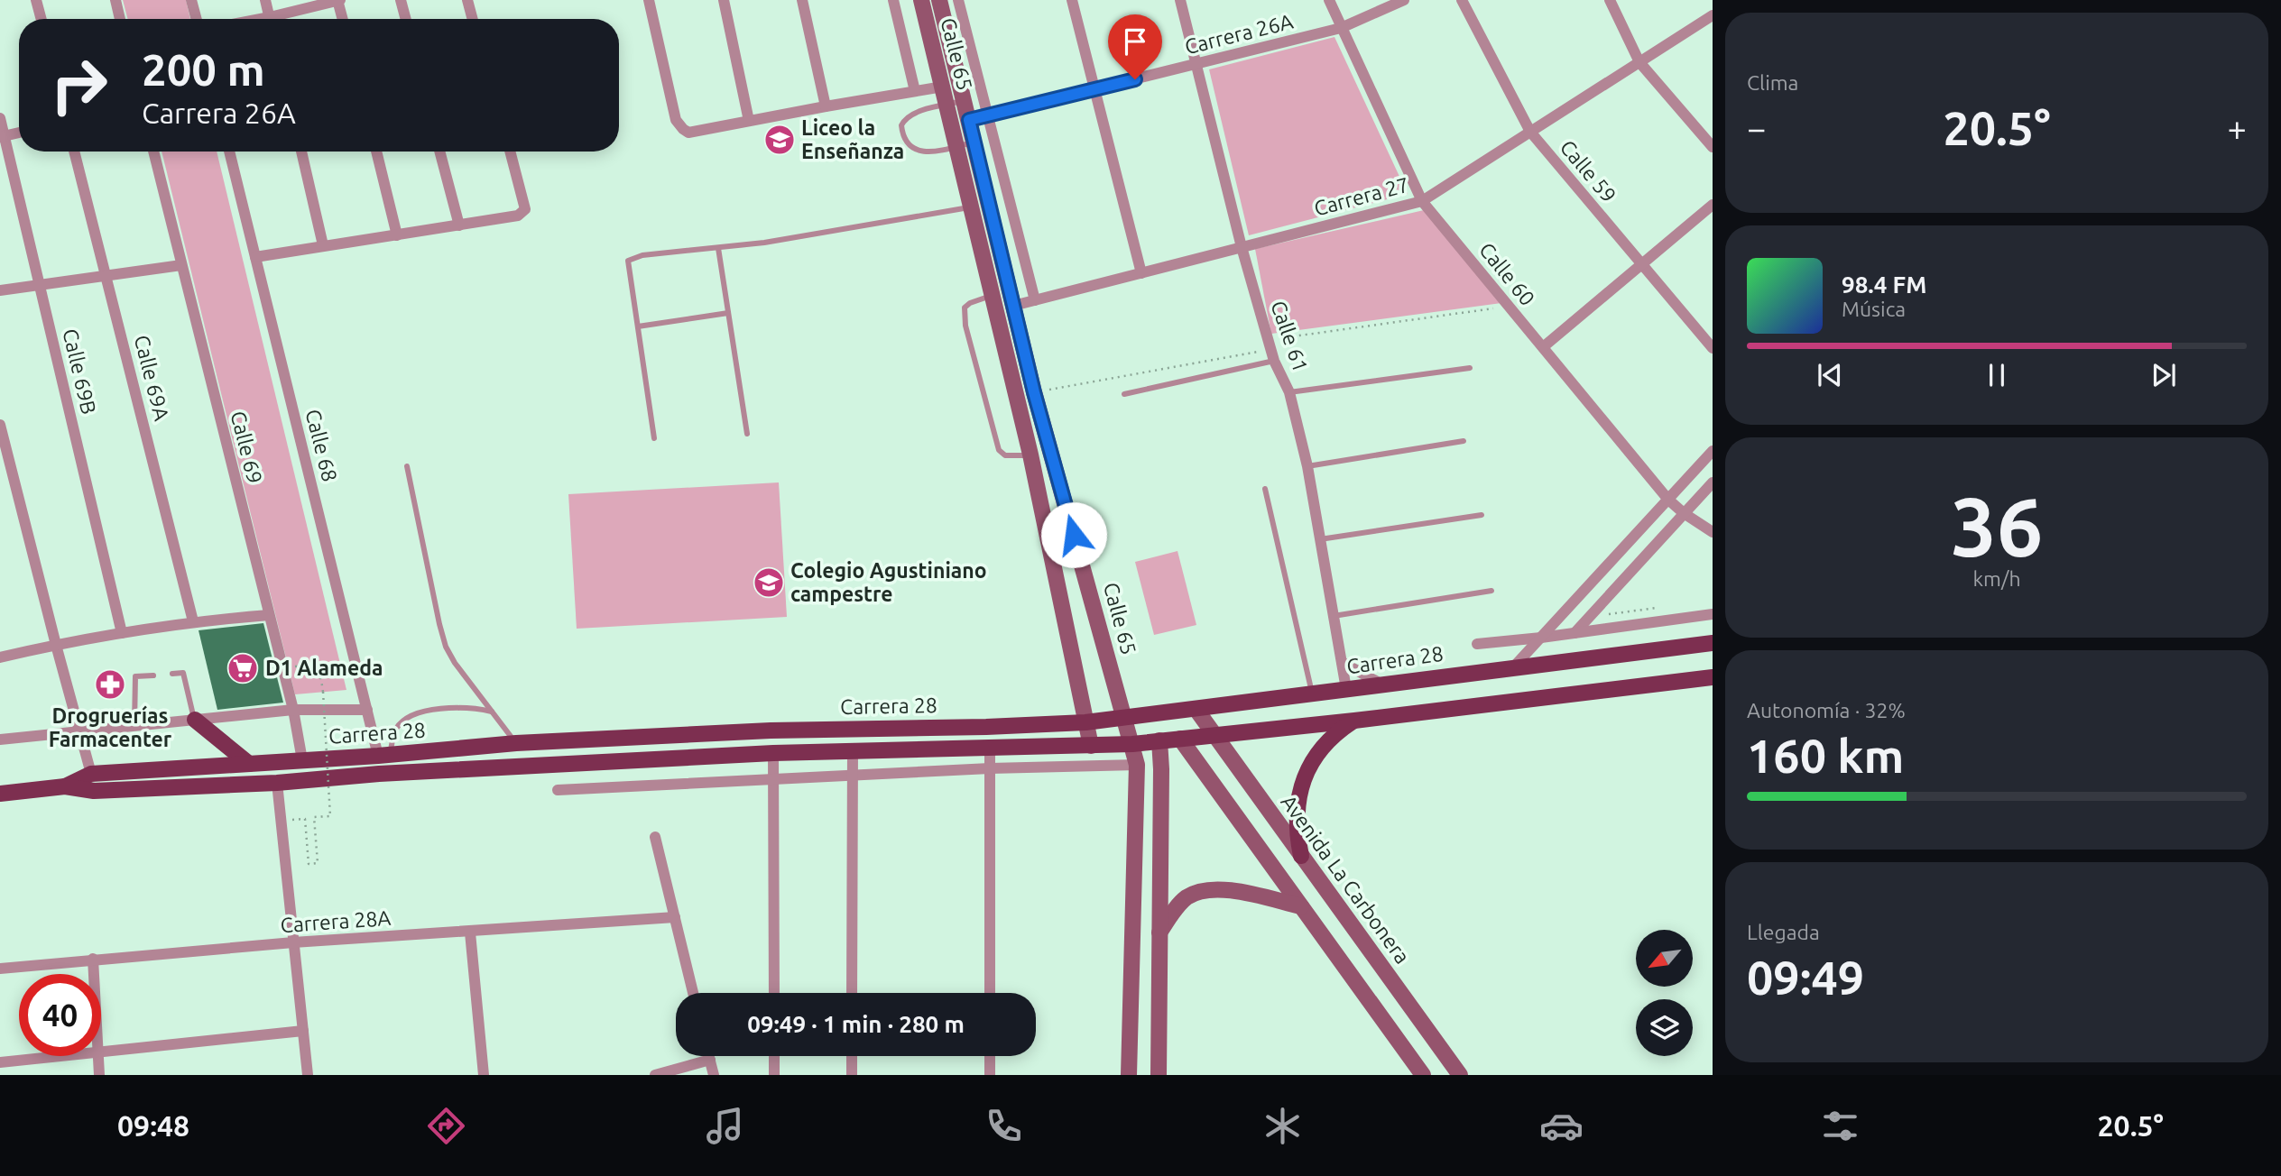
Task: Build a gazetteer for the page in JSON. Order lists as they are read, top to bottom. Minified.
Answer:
{"streets":{"main road":["Carrera 28"],"street":["Carrera 26A","Calle 65","Calle 59","Carrera 27","Calle 60","Calle 61","Calle 69B","Calle 69A","Calle 68","Calle 69","Avenida La Carbonera","Carrera 28A"]},"crossings":[["Carrera 26A","Calle 65"],["Carrera 26A","Calle 60"],["Carrera 26A","Calle 61"],["Calle 65","Carrera 27"],["Calle 65","Carrera 28"],["Calle 59","Carrera 27"],["Carrera 27","Calle 60"],["Carrera 27","Calle 61"],["Calle 61","Carrera 28"],["Calle 68","Carrera 28"],["Calle 69","Carrera 28"],["Carrera 28","Avenida La Carbonera"]],"places":{"school or university":["Liceo la Enseñanza","Colegio Agustiniano campestre"],"supermarket":["D1 Alameda"],"pharmacy":["Drogruerías Farmacenter"]},"north":"bottom left","page":{"tile":["Clima",["36","km/h"],["Autonomía · 32%","160 km"],["Llegada","09:49"]],"turn":["200 m","Carrera 26A"],"heat":["−","20.5°","+"],"song":["98.4 FM","Música"],"limit":"40","trip":"09:49 · 1 min · 280 m","tabs":["09:48","20.5°"]}}
